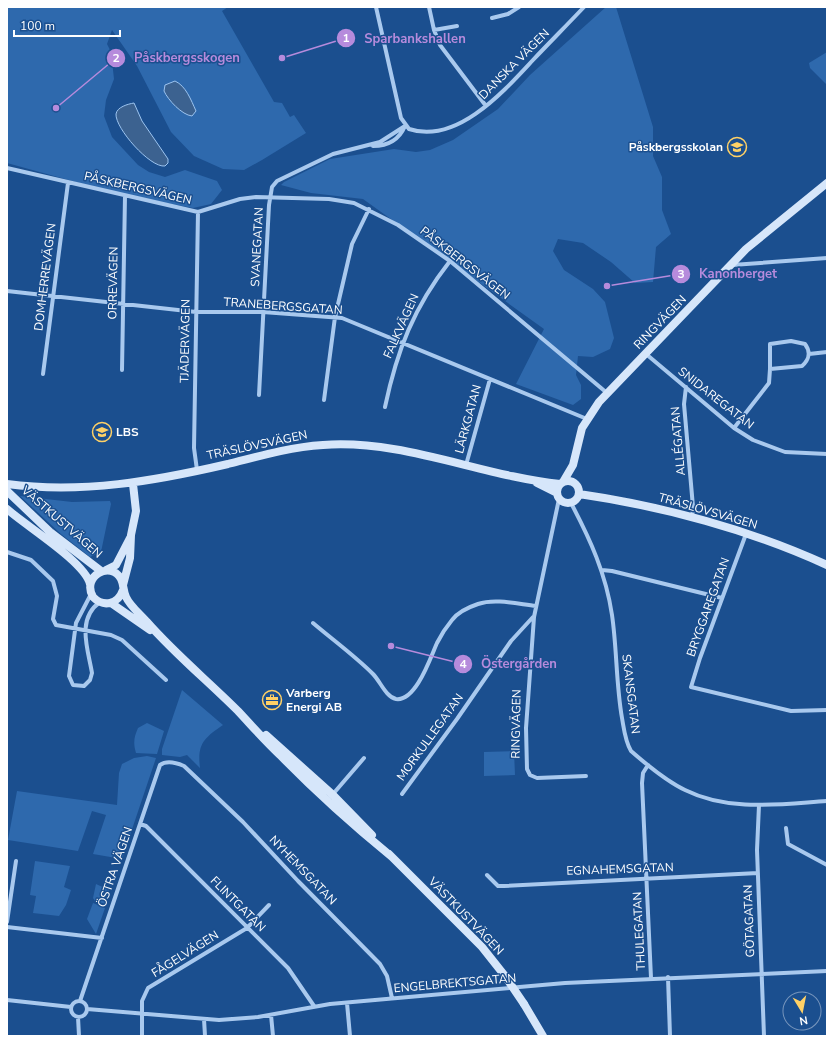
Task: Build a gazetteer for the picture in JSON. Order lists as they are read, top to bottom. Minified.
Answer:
{"streets":{"street":["DANSKA VÄGEN","PÅSKBERGSVÄGEN","SVANEGATAN","DOMHERREVÄGEN","ORREVÄGEN","TRANEBERGSGATAN","RINGVÄGEN","FALKVÄGEN","TJÄDERVÄGEN","SNIDAREGATAN","LÄRKGATAN","ALLÉGATAN","TRÄSLÖVSVÄGEN","VÄSTKUSTVÄGEN","BRYGGAREGATAN","SKANSGATAN","MORKULLEGATAN","ÖSTRA VÄGEN","EGNAHEMSGATAN","NYHEMSGATAN","FLINTGATAN","GÖTAGATAN","THULEGATAN","FÅGELVÄGEN","ENGELBREKTSGATAN"]},"crossings":[["PÅSKBERGSVÄGEN","SVANEGATAN"],["PÅSKBERGSVÄGEN","DOMHERREVÄGEN"],["PÅSKBERGSVÄGEN","ORREVÄGEN"],["PÅSKBERGSVÄGEN","RINGVÄGEN"],["PÅSKBERGSVÄGEN","FALKVÄGEN"],["PÅSKBERGSVÄGEN","TJÄDERVÄGEN"],["SVANEGATAN","TRANEBERGSGATAN"],["DOMHERREVÄGEN","TRANEBERGSGATAN"],["ORREVÄGEN","TRANEBERGSGATAN"],["TRANEBERGSGATAN","RINGVÄGEN"],["TRANEBERGSGATAN","FALKVÄGEN"],["TRANEBERGSGATAN","TJÄDERVÄGEN"],["TRANEBERGSGATAN","LÄRKGATAN"],["RINGVÄGEN","SNIDAREGATAN"],["RINGVÄGEN","TRÄSLÖVSVÄGEN"],["RINGVÄGEN","SKANSGATAN"],["RINGVÄGEN","MORKULLEGATAN"],["TJÄDERVÄGEN","TRÄSLÖVSVÄGEN"],["SNIDAREGATAN","ALLÉGATAN"],["LÄRKGATAN","TRÄSLÖVSVÄGEN"],["ALLÉGATAN","TRÄSLÖVSVÄGEN"],["TRÄSLÖVSVÄGEN","BRYGGAREGATAN"],["TRÄSLÖVSVÄGEN","SKANSGATAN"],["SKANSGATAN","GÖTAGATAN"],["SKANSGATAN","THULEGATAN"],["ÖSTRA VÄGEN","NYHEMSGATAN"],["ÖSTRA VÄGEN","FLINTGATAN"],["ÖSTRA VÄGEN","ENGELBREKTSGATAN"],["EGNAHEMSGATAN","GÖTAGATAN"],["EGNAHEMSGATAN","THULEGATAN"],["NYHEMSGATAN","ENGELBREKTSGATAN"],["FLINTGATAN","FÅGELVÄGEN"],["FLINTGATAN","ENGELBREKTSGATAN"],["GÖTAGATAN","ENGELBREKTSGATAN"],["THULEGATAN","ENGELBREKTSGATAN"],["FÅGELVÄGEN","ENGELBREKTSGATAN"]],"places":{"other":["Sparbankshallen","Påskbergsskogen","Kanonberget","Östergården"],"school or university":["Påskbergsskolan","LBS"],"office":["Varberg Energi AB"]},"scale_bar":"100 m","north":"bottom"}
